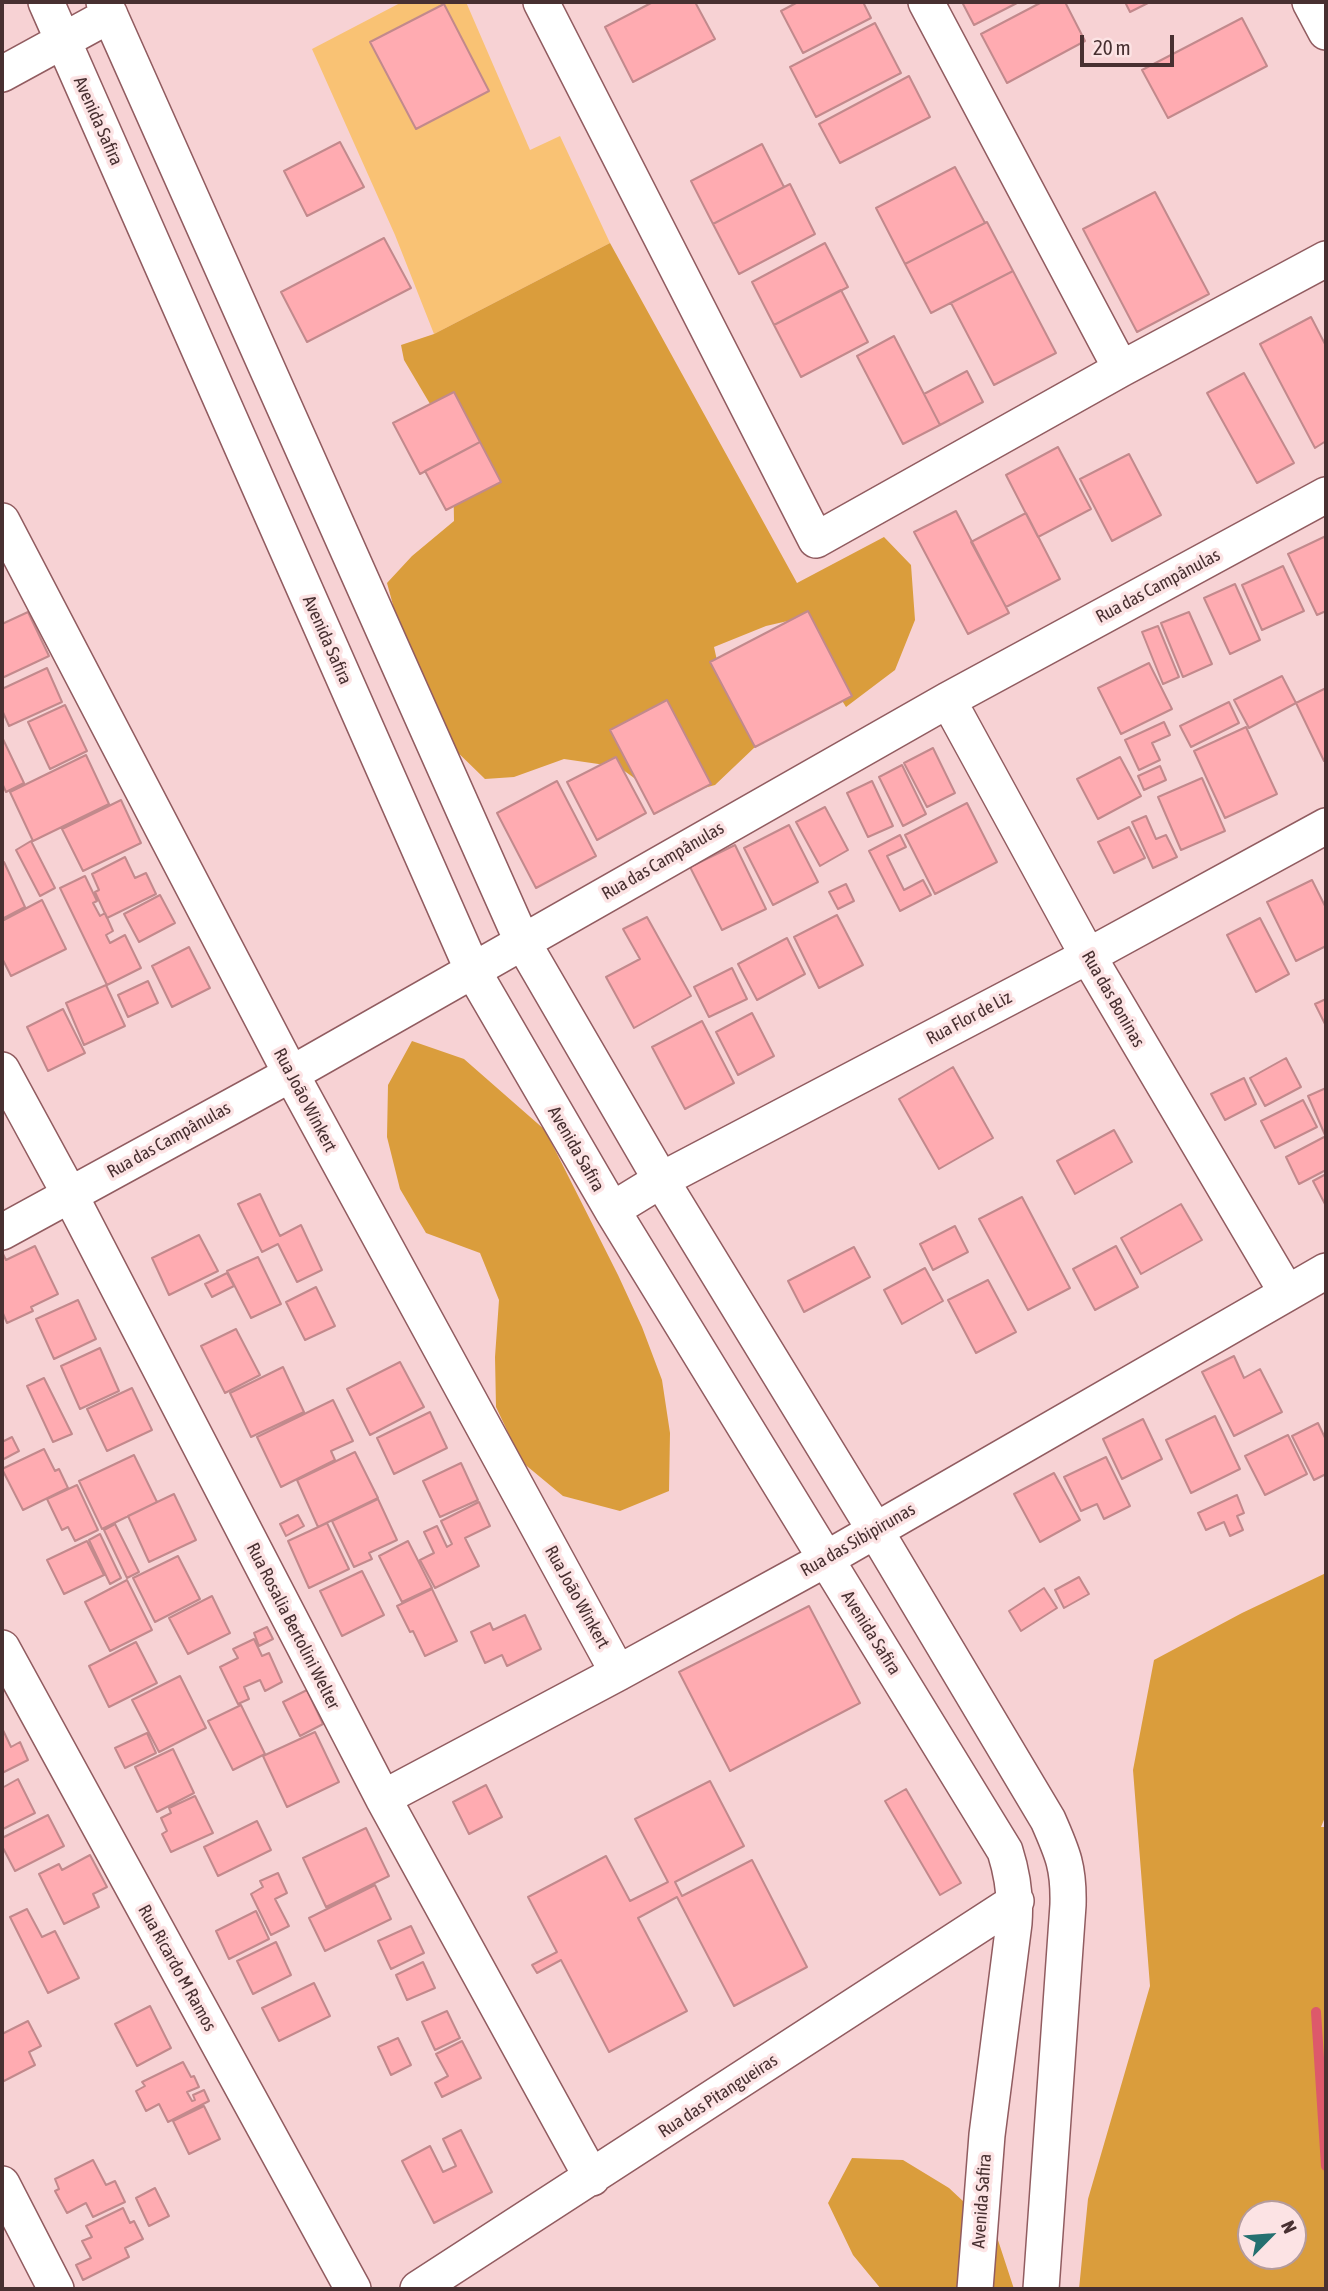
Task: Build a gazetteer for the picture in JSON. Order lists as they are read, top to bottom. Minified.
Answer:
{"streets":{"street":["Avenida Safira","Rua das Campânulas","Rua das Boninas","Rua Flor de Liz","Rua João Winkert","Rua das Sibipirunas","Rua Rosalia Bertolini Welter","Rua Ricardo M Ramos","Rua das Pitangueiras"]},"crossings":[["Avenida Safira","Rua das Campânulas"],["Avenida Safira","Rua Flor de Liz"],["Avenida Safira","Rua das Sibipirunas"],["Avenida Safira","Rua das Pitangueiras"],["Rua das Campânulas","Rua das Boninas"],["Rua das Campânulas","Rua João Winkert"],["Rua das Campânulas","Rua Rosalia Bertolini Welter"],["Rua das Boninas","Rua Flor de Liz"],["Rua das Boninas","Rua das Sibipirunas"],["Rua João Winkert","Rua das Sibipirunas"],["Rua das Sibipirunas","Rua Rosalia Bertolini Welter"],["Rua Rosalia Bertolini Welter","Rua das Pitangueiras"]],"scale_bar":"20 m","north":"top right"}
